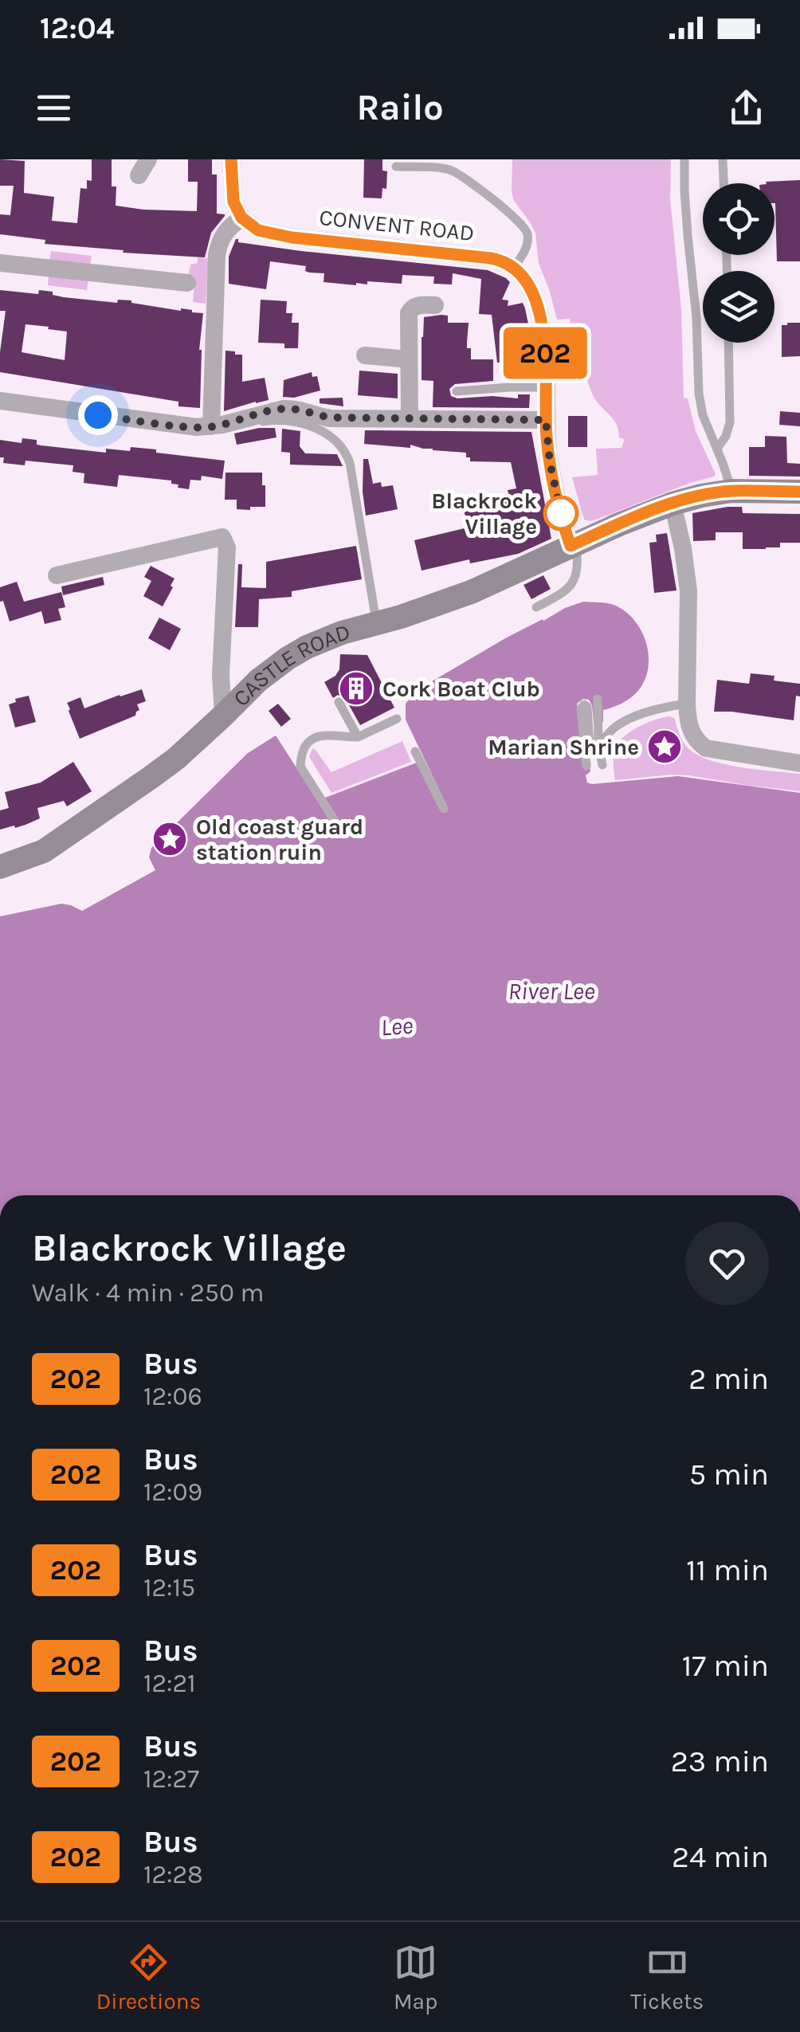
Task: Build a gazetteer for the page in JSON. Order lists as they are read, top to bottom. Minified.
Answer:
{"streets":{"main road":["CASTLE ROAD"],"street":["CONVENT ROAD"]},"water":["River Lee","Lee"],"places":{"other":["Blackrock Village"],"building":["Cork Boat Club"],"place":["Marian Shrine","Old coast guard station ruin"]},"lines":["bus line 202"],"page":{"status":"12:04","header":"Railo","on_map":"202","heading":["Blackrock Village","Walk · 4 min · 250 m"],"list":[{"mark":"202","name":"Bus","note":"12:06","value":"2 min"},{"mark":"202","name":"Bus","note":"12:09","value":"5 min"},{"mark":"202","name":"Bus","note":"12:15","value":"11 min"},{"mark":"202","name":"Bus","note":"12:21","value":"17 min"},{"mark":"202","name":"Bus","note":"12:27","value":"23 min"},{"mark":"202","name":"Bus","note":"12:28","value":"24 min"}],"tabs":["Directions","Map","Tickets"]}}
